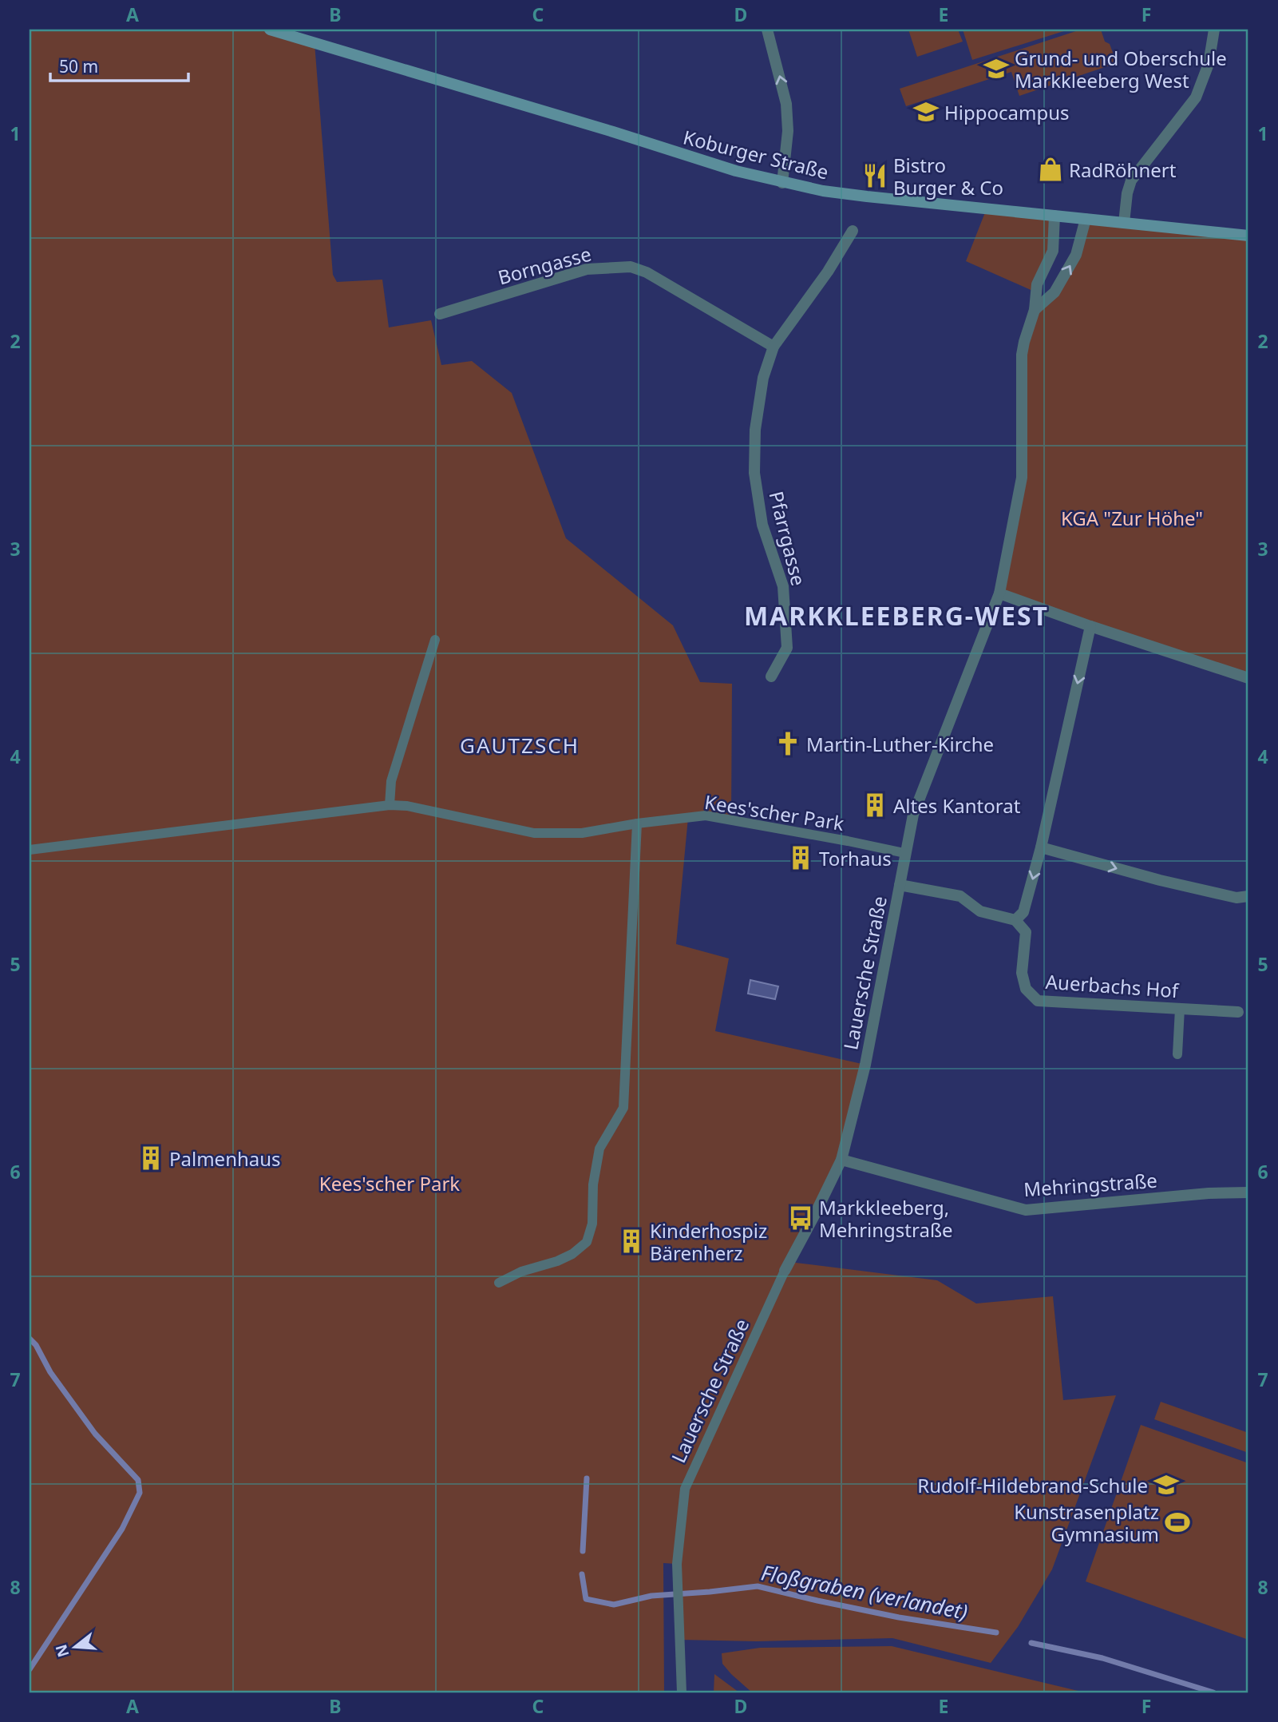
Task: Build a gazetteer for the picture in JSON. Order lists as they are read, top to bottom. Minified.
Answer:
{"streets":{"main road":["Koburger Straße"],"street":["Borngasse","Pfarrgasse","Lauersche Straße","Auerbachs Hof","Mehringstraße"],"lane":["Kees'scher Park"]},"crossings":[["Koburger Straße","Lauersche Straße"],["Borngasse","Pfarrgasse"],["Kees'scher Park","Lauersche Straße"],["Lauersche Straße","Mehringstraße"]],"districts":["MARKKLEEBERG-WEST","GAUTZSCH"],"water":["Floßgraben (verlandet)"],"parks":["KGA \"Zur Höhe\"","Kees'scher Park"],"places":{"school or university":["Grund- und Oberschule Markkleeberg West","Hippocampus","Rudolf-Hildebrand-Schule"],"shop":["RadRöhnert"],"restaurant":["Bistro Burger & Co"],"church":["Martin-Luther-Kirche"],"building":["Altes Kantorat","Torhaus","Palmenhaus","Kinderhospiz Bärenherz"],"bus stop":["Markkleeberg, Mehringstraße"],"sports":["Kunstrasenplatz Gymnasium"]},"scale_bar":"50 m","north":"left","grid":{"columns":["A","B","C","D","E","F"],"rows":["1","2","3","4","5","6","7","8"]}}
